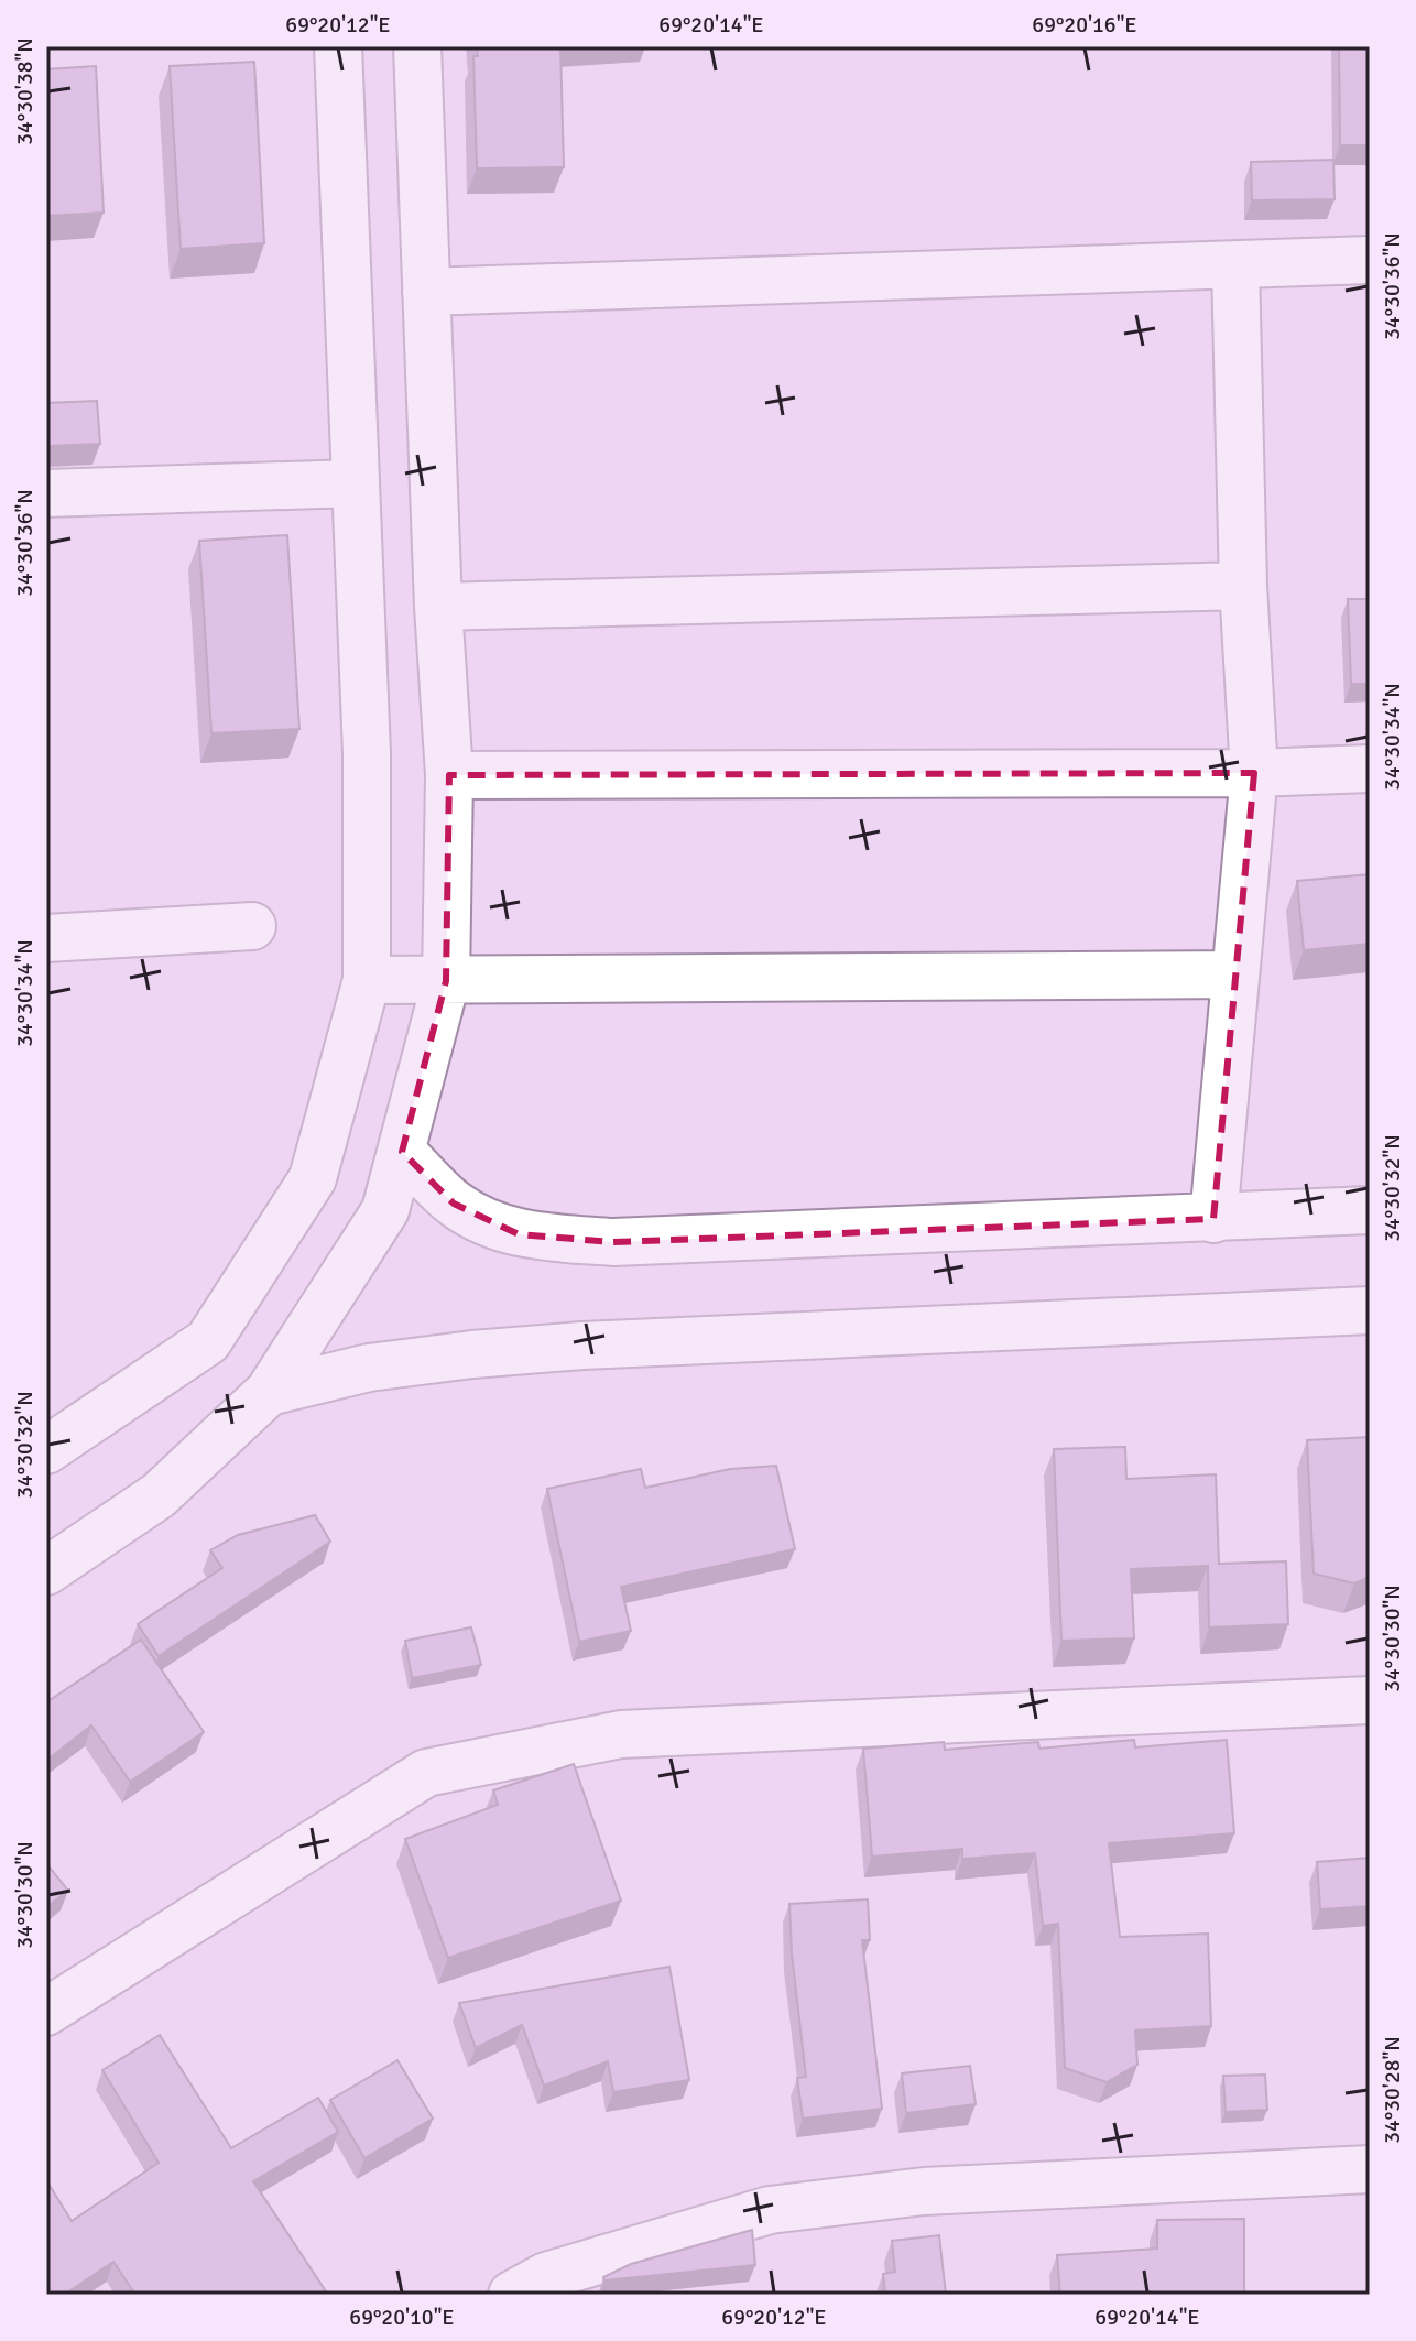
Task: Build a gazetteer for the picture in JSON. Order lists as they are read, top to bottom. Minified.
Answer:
{"coordinates":["69°20'12\"E","69°20'14\"E","69°20'16\"E","34°30'38\"N","34°30'36\"N","34°30'34\"N","34°30'32\"N","34°30'30\"N","34°30'28\"N","69°20'10\"E"]}
